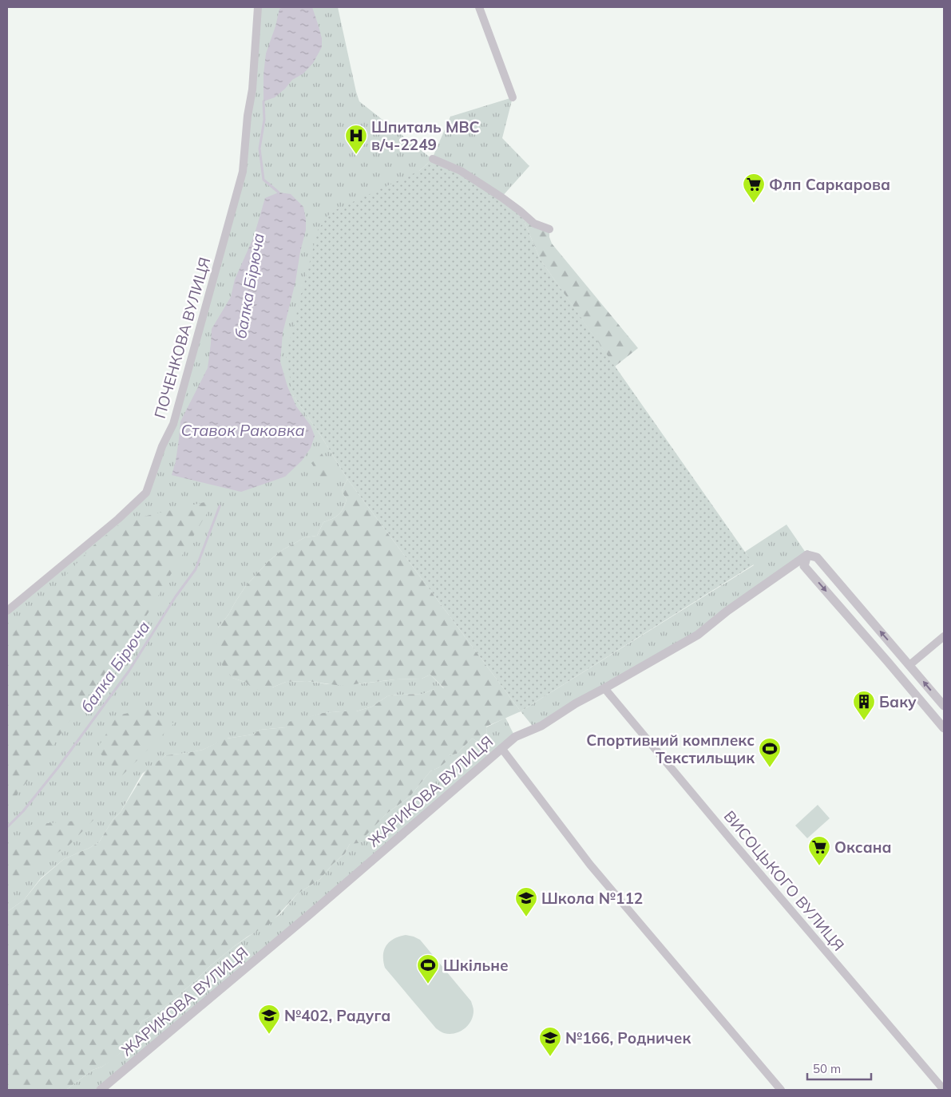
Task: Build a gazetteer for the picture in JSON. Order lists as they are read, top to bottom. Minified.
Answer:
{"streets":{"street":["ПОЧЕНКОВА ВУЛИЦЯ","ЖАРИКОВА ВУЛИЦЯ","ВИСОЦЬКОГО ВУЛИЦЯ"]},"crossings":[["ЖАРИКОВА ВУЛИЦЯ","ВИСОЦЬКОГО ВУЛИЦЯ"]],"water":["балка Бірюча","Ставок Раковка"],"places":{"hospital":["Шпиталь МВС в/ч-2249"],"supermarket":["Флп Саркарова","Оксана"],"building":["Баку"],"sports":["Спортивний комплекс Текстильщик","Шкільне"],"school or university":["Школа №112","№402, Радуга","№166, Родничек"]},"scale_bar":"50 m"}
